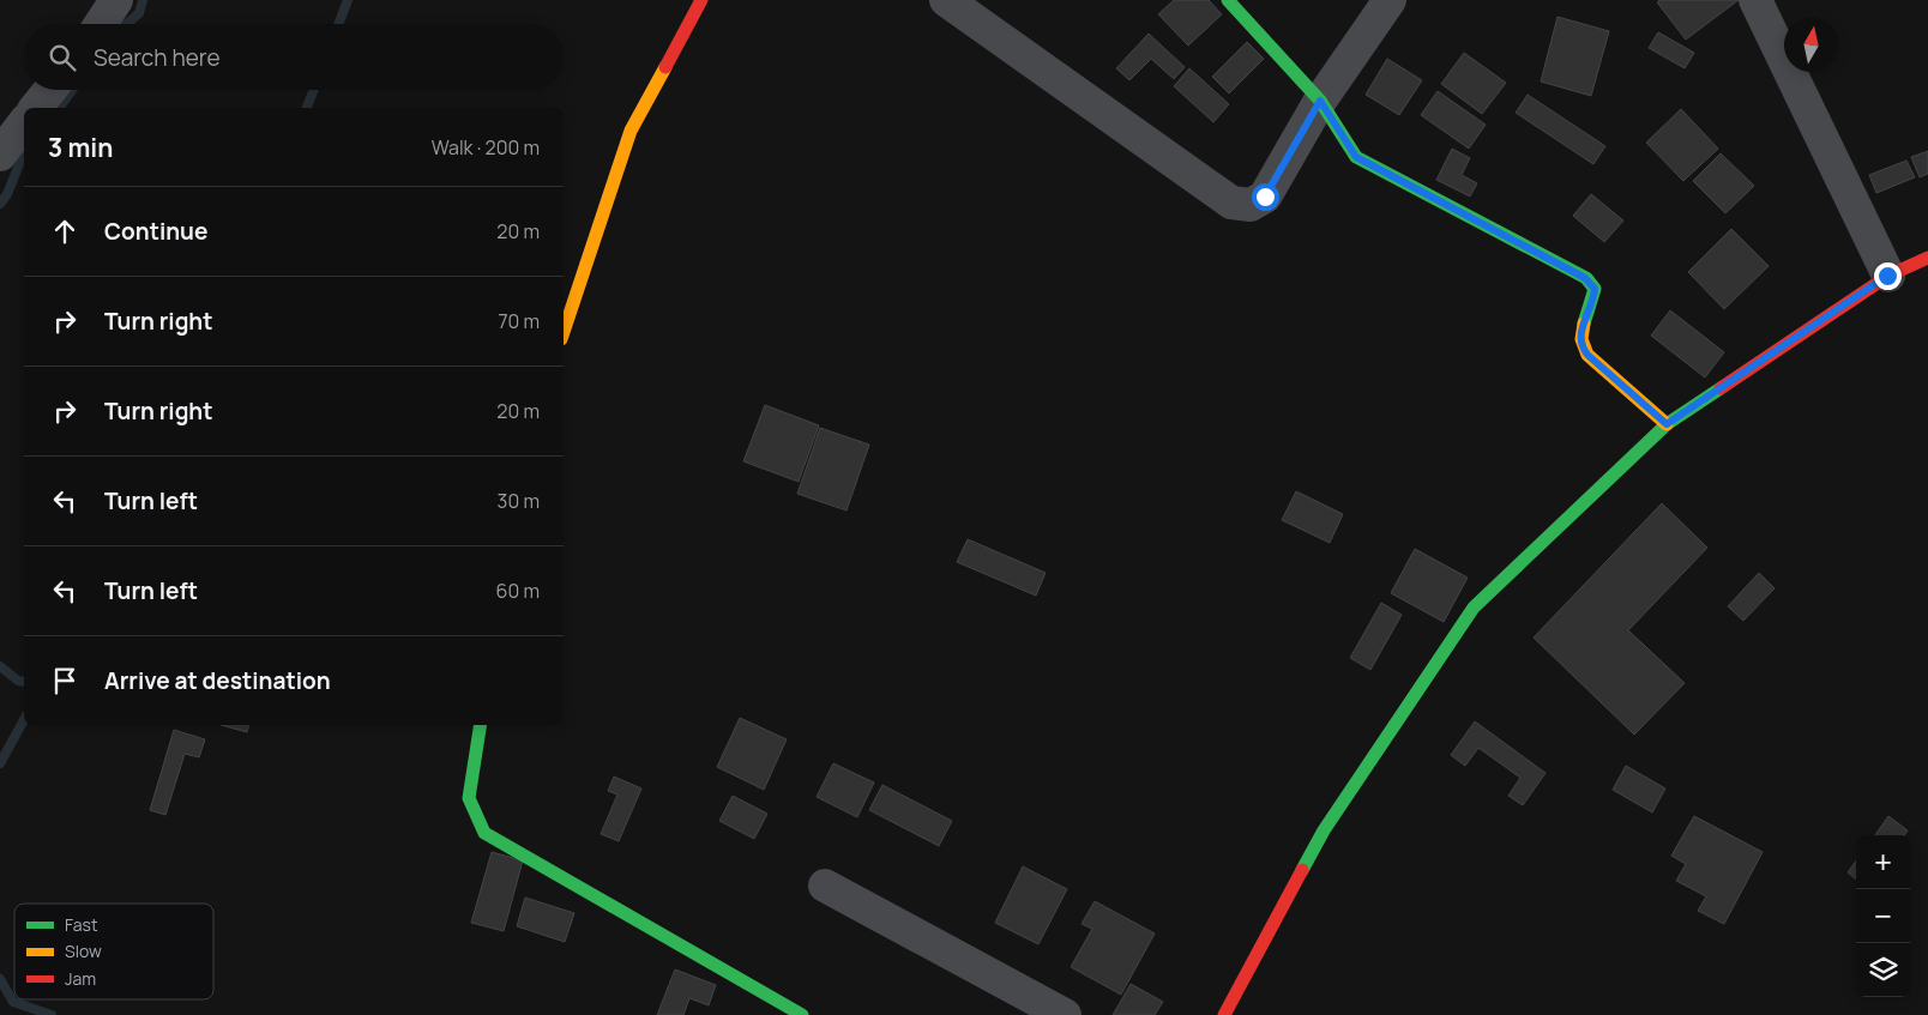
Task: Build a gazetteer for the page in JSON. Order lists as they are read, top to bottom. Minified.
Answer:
{"legend":["Fast","Slow","Jam"],"north":"top","page":{"search":"Search here","heading":["3 min","Walk · 200 m"],"list":[["Continue","20 m"],["Turn right","70 m"],["Turn right","20 m"],["Turn left","30 m"],["Turn left","60 m"],"Arrive at destination"],"map_buttons":["+","−"]}}
